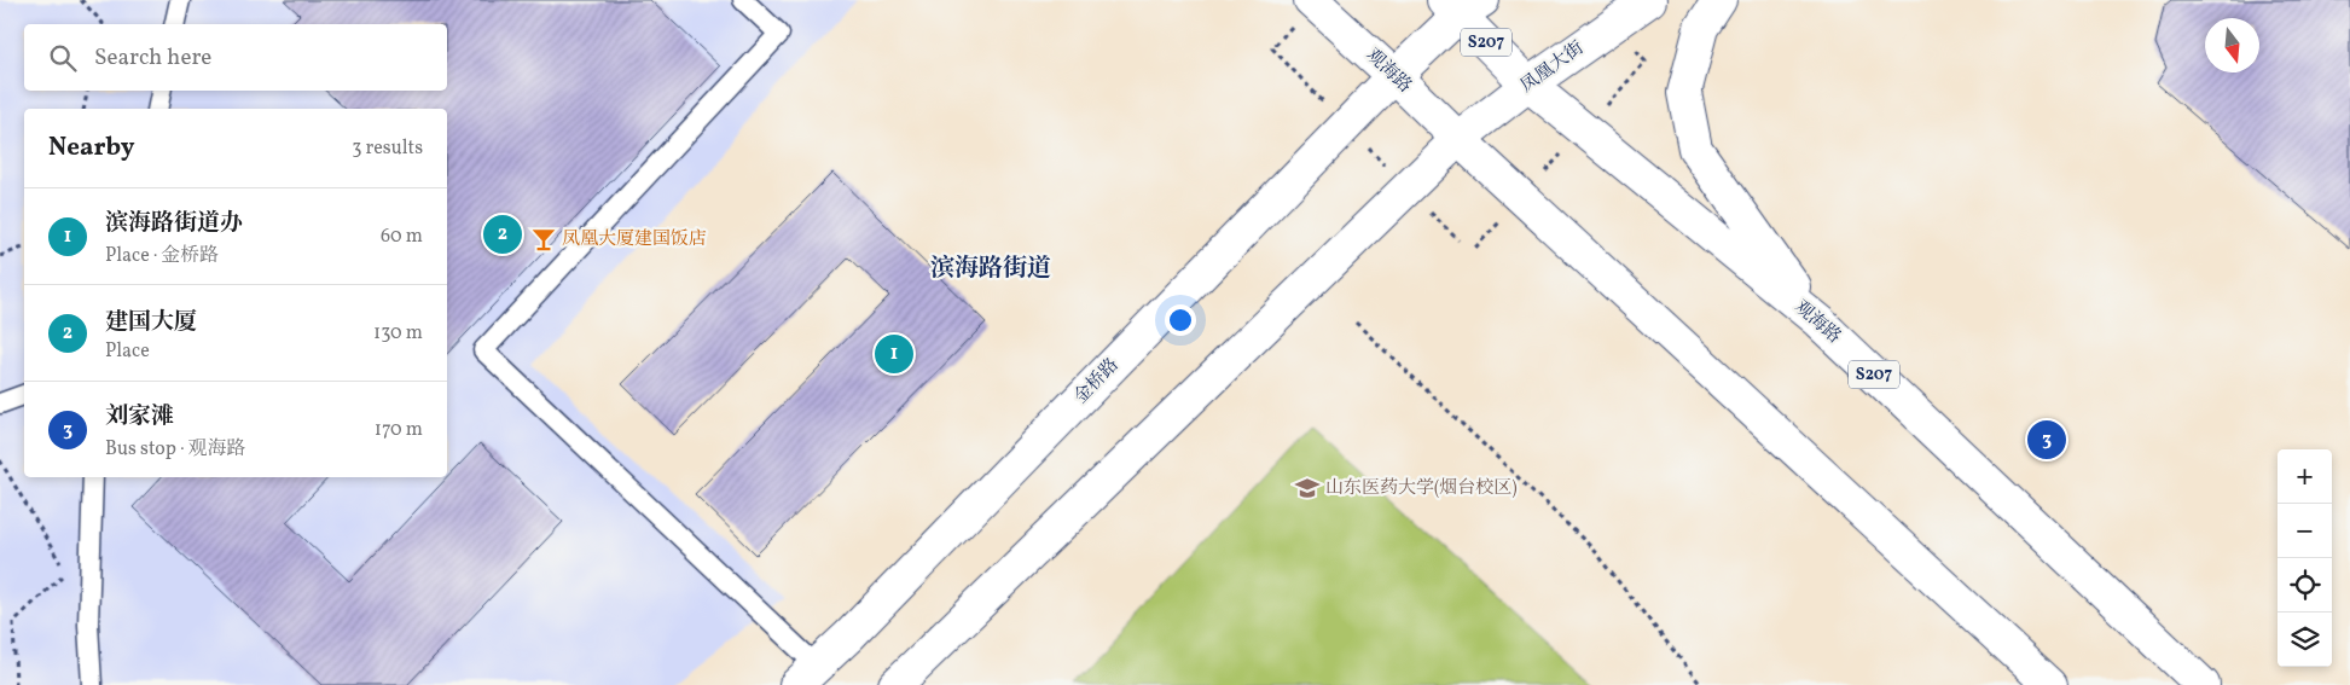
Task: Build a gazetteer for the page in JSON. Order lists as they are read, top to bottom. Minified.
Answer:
{"streets":{"main road":["S207","凤凰大街","观海路","金桥路"]},"crossings":[["凤凰大街","观海路"],["观海路","金桥路"]],"districts":["滨海路街道"],"places":{"bar":["凤凰大厦建国饭店"],"school or university":["山东医药大学(烟台校区)"]},"north":"bottom","page":{"search":"Search here","heading":["Nearby","3 results"],"list":[{"mark":"1","name":"滨海路街道办","note":"Place · 金桥路","value":"60 m"},{"mark":"2","name":"建国大厦","note":"Place","value":"130 m"},{"mark":"3","name":"刘家滩","note":"Bus stop · 观海路","value":"170 m"}],"pins":["2","1","3"],"map_buttons":["+","−"]}}
